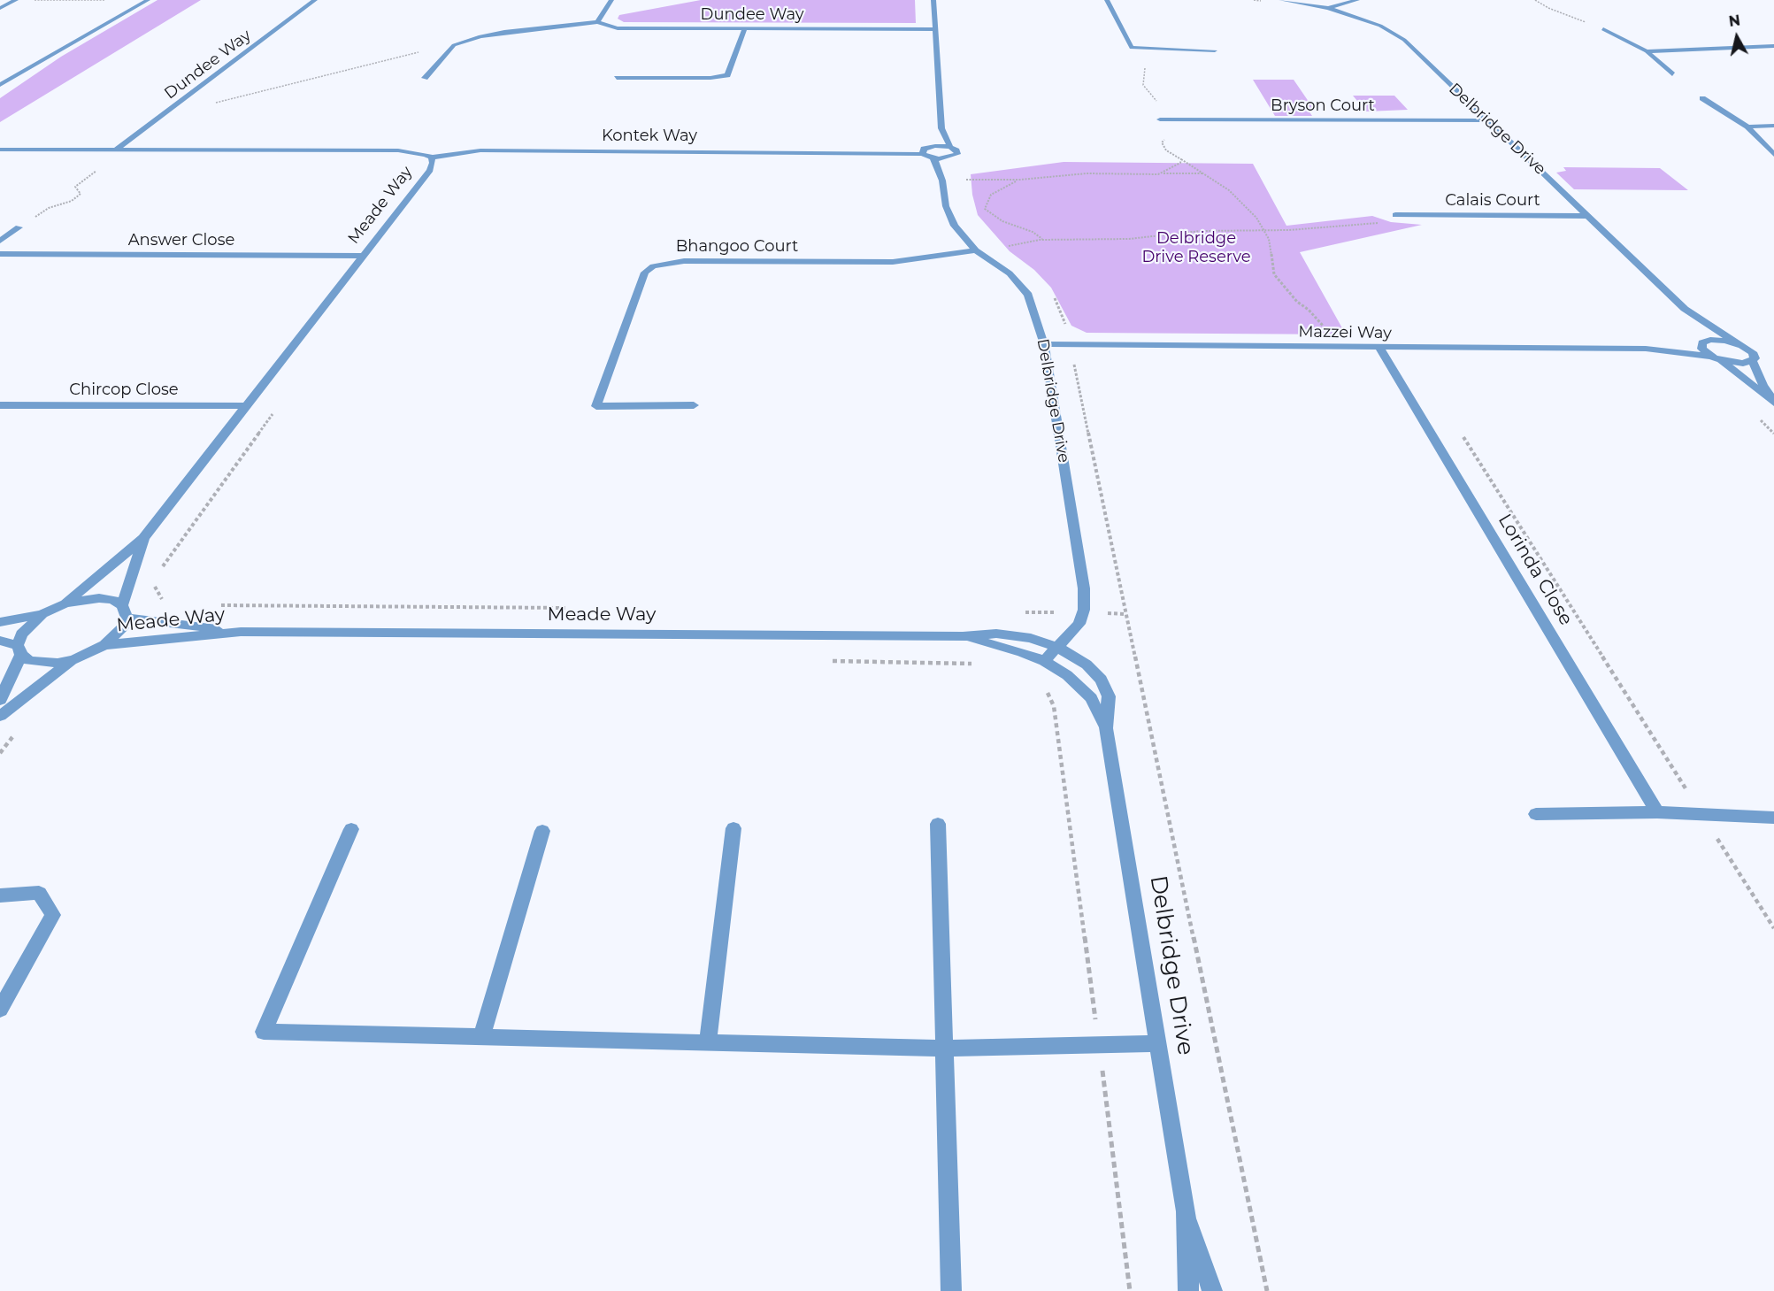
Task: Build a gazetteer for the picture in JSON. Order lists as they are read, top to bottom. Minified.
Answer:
{"streets":{"street":["Dundee Way","Bryson Court","Delbridge Drive","Kontek Way","Calais Court","Meade Way","Answer Close","Bhangoo Court","Mazzei Way","Chircop Close","Lorinda Close"]},"crossings":[["Dundee Way","Meade Way"],["Bryson Court","Delbridge Drive"],["Delbridge Drive","Calais Court"],["Delbridge Drive","Meade Way"],["Delbridge Drive","Bhangoo Court"],["Delbridge Drive","Mazzei Way"],["Kontek Way","Meade Way"],["Meade Way","Answer Close"],["Meade Way","Chircop Close"],["Mazzei Way","Lorinda Close"]],"parks":["Delbridge Drive Reserve"],"north":"top"}
